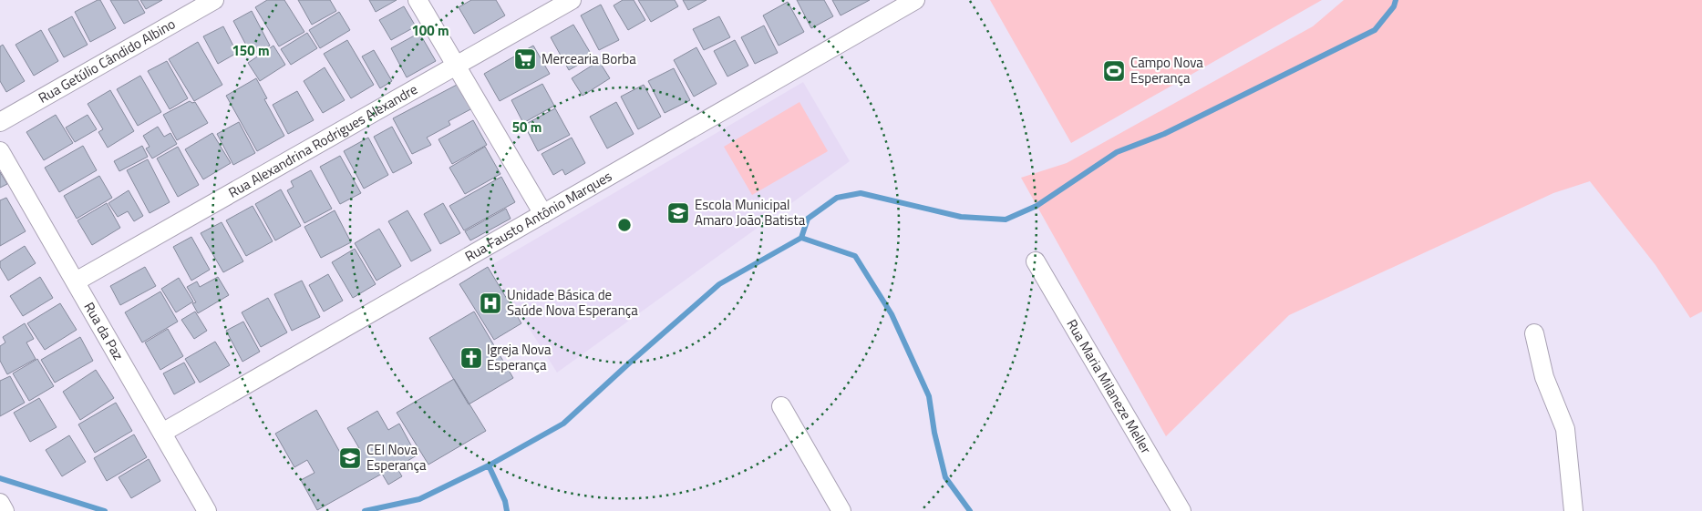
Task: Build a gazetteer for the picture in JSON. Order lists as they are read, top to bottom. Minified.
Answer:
{"streets":{"street":["Rua Getúlio Cândido Albino","Rua Alexandrina Rodrigues Alexandre","Rua Fausto Antônio Marques","Rua da Paz","Rua Maria Milaneze Meller"]},"crossings":[["Rua Alexandrina Rodrigues Alexandre","Rua da Paz"],["Rua Fausto Antônio Marques","Rua da Paz"]],"places":{"supermarket":["Mercearia Borba"],"sports":["Campo Nova Esperança"],"school or university":["Escola Municipal Amaro João Batista","CEI Nova Esperança"],"hospital":["Unidade Básica de Saúde Nova Esperança"],"church":["Igreja Nova Esperança"]},"rings":["100 m","150 m","50 m"]}
